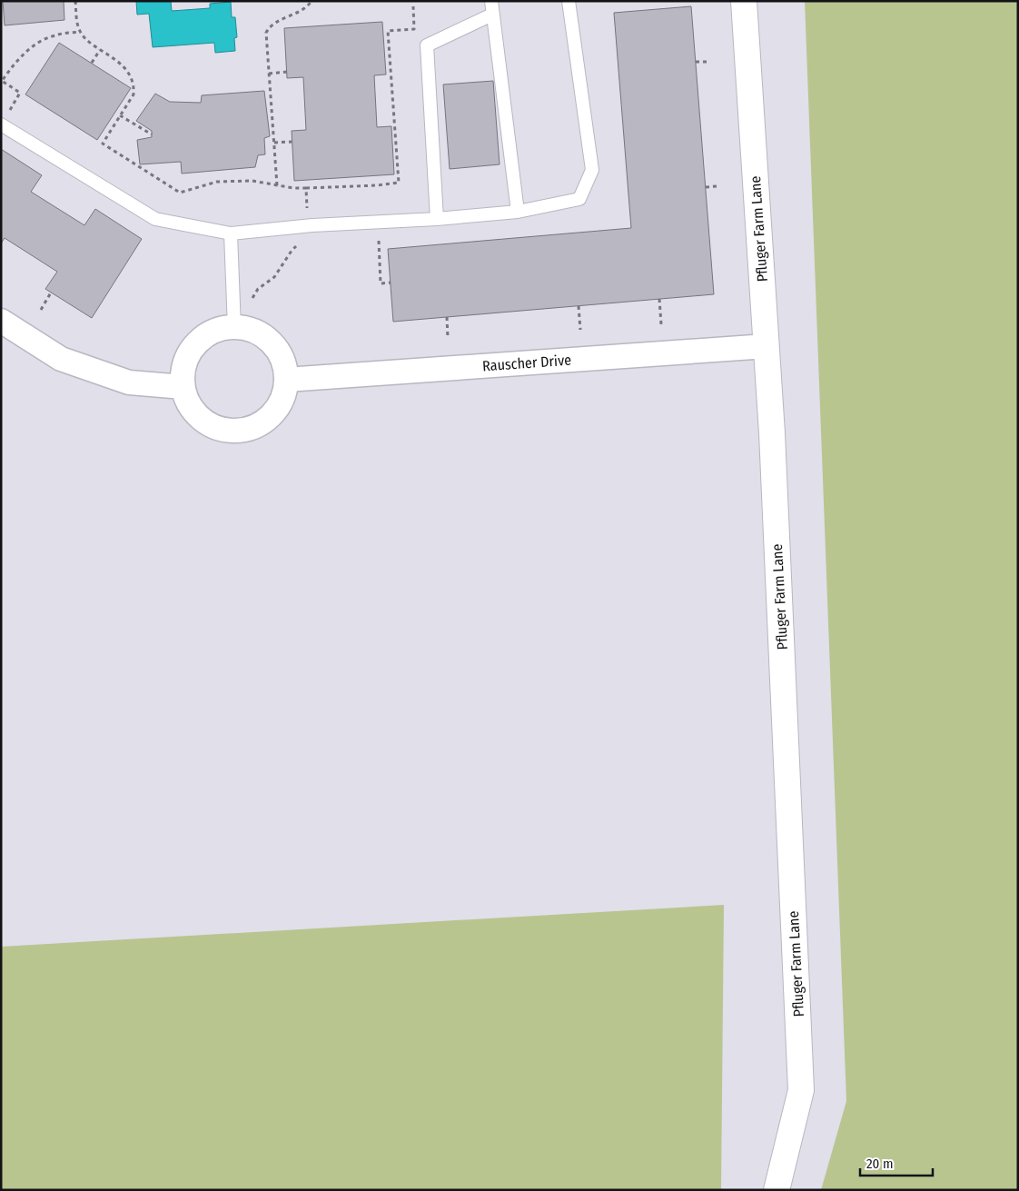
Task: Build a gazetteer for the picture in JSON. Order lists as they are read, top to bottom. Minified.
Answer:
{"streets":{"street":["Pfluger Farm Lane","Rauscher Drive"]},"crossings":[["Pfluger Farm Lane","Rauscher Drive"]],"scale_bar":"20 m"}
